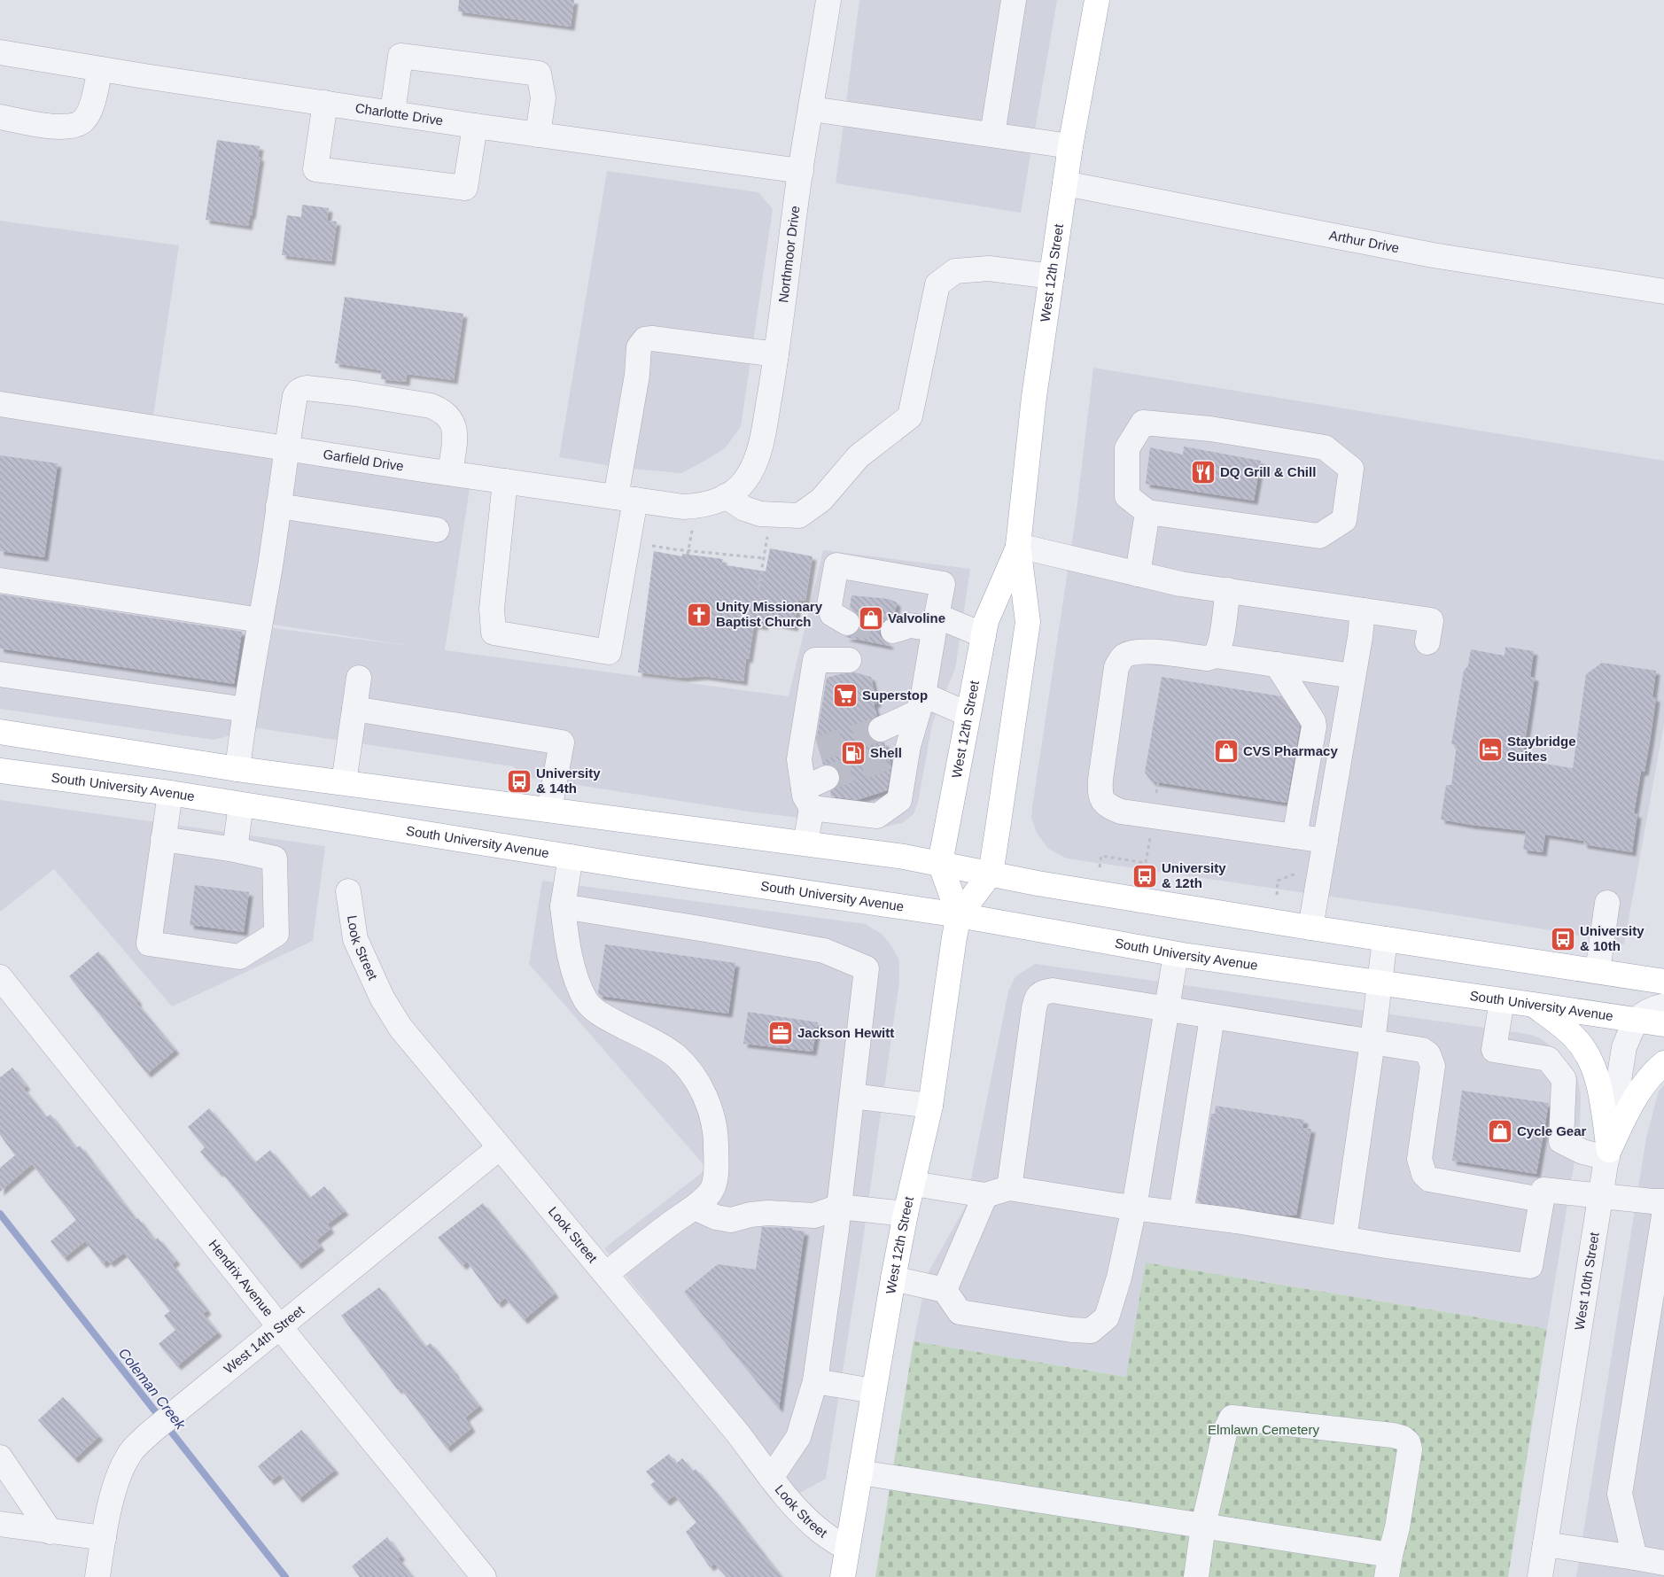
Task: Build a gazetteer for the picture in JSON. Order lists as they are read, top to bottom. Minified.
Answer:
{"streets":{"main road":["West 12th Street","South University Avenue"],"street":["Charlotte Drive","Arthur Drive","Northmoor Drive","Garfield Drive","Look Street","Hendrix Avenue","West 10th Street","West 14th Street"]},"crossings":[["Charlotte Drive","Northmoor Drive"],["Arthur Drive","West 12th Street"],["Northmoor Drive","Garfield Drive"],["West 12th Street","South University Avenue"],["West 12th Street","Look Street"],["South University Avenue","West 10th Street"],["Look Street","West 14th Street"],["Hendrix Avenue","West 14th Street"]],"water":["Coleman Creek"],"parks":["Elmlawn Cemetery"],"places":{"restaurant":["DQ Grill & Chill"],"church":["Unity Missionary Baptist Church"],"shop":["Valvoline","CVS Pharmacy","Cycle Gear"],"supermarket":["Superstop"],"hotel":["Staybridge Suites"],"fuel station":["Shell"],"bus stop":["University & 14th","University & 12th","University & 10th"],"office":["Jackson Hewitt"]}}
